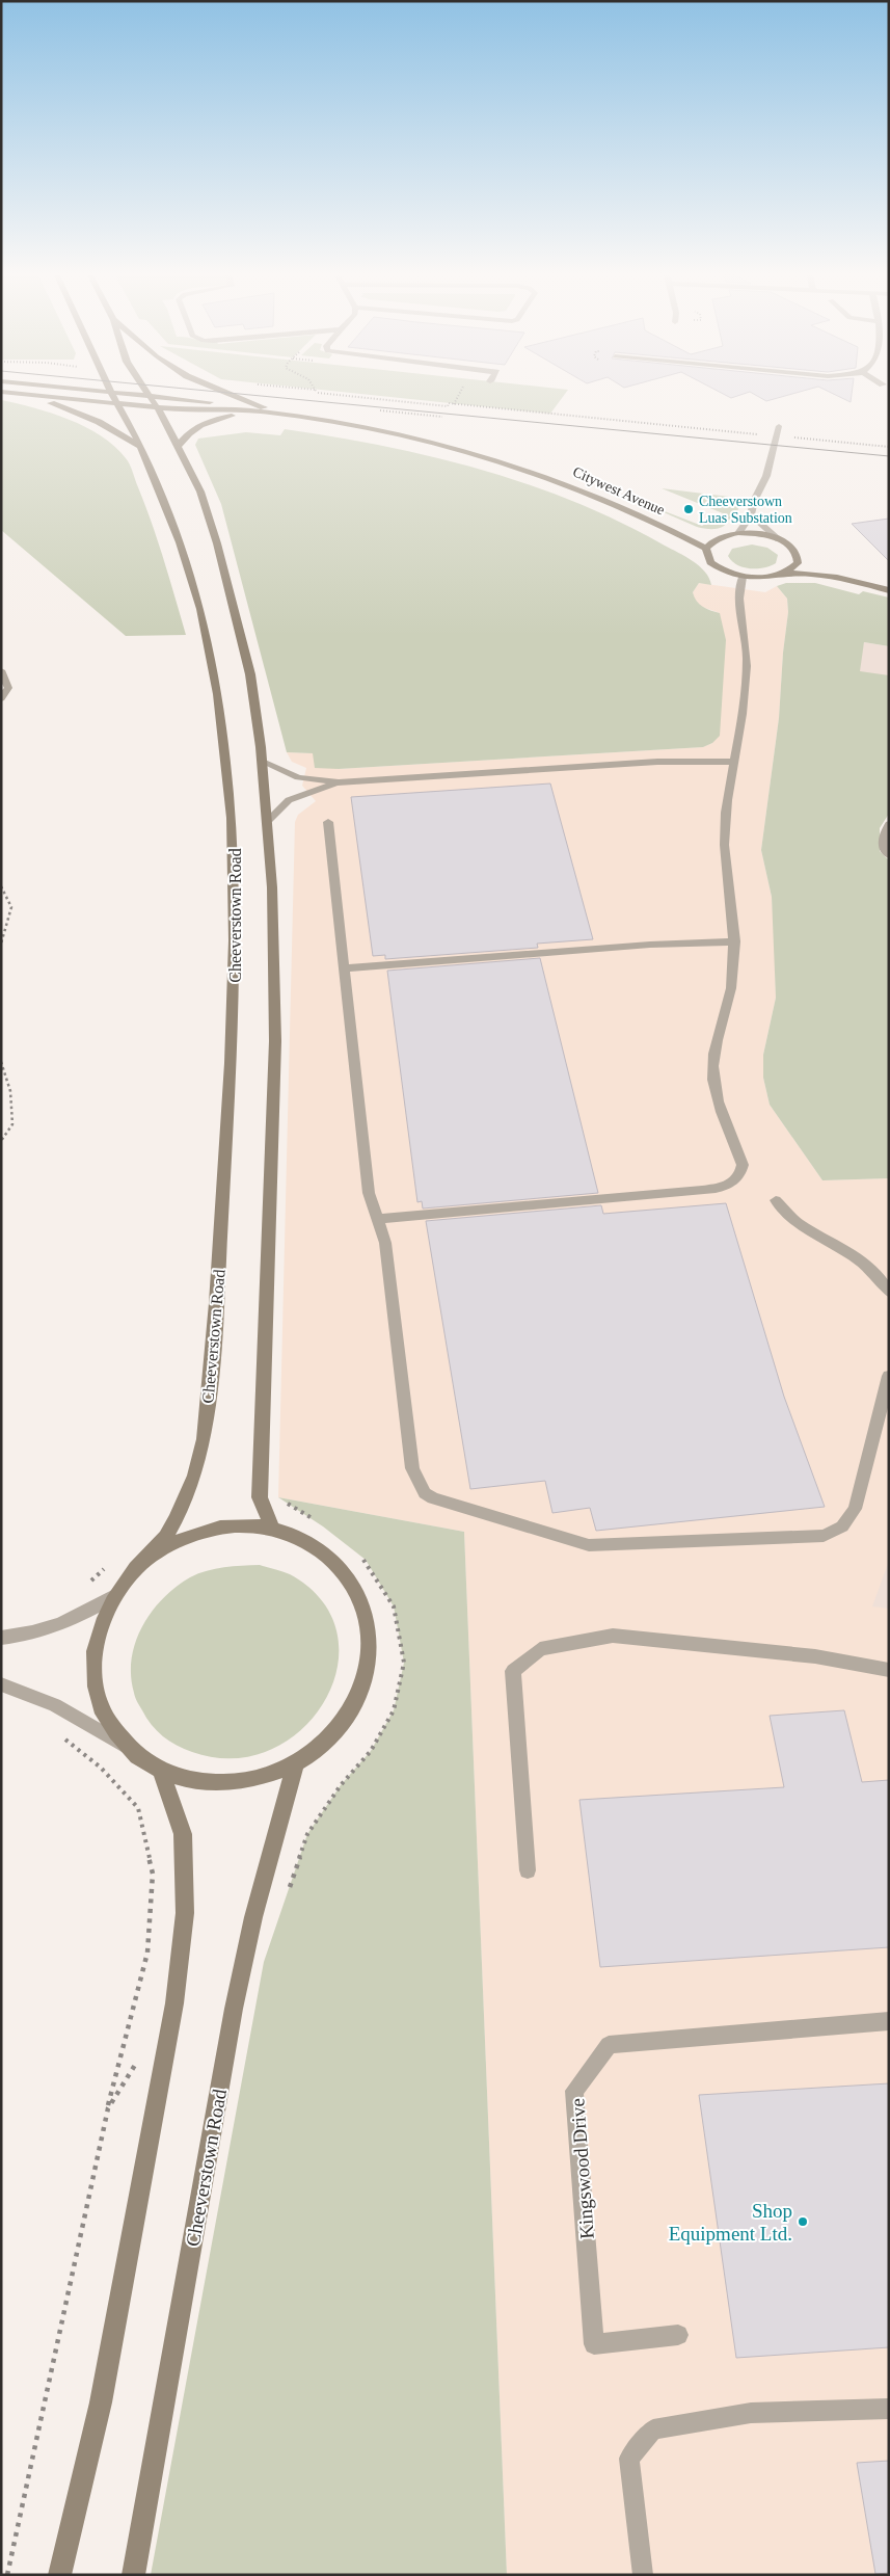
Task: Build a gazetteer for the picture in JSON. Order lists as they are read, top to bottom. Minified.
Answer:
{"streets":{"main road":["Citywest Avenue","Cheeverstown Road"],"lane":["Kingswood Drive"]},"crossings":[["Citywest Avenue","Cheeverstown Road"]],"places":["Cheeverstown Luas Substation","Shop Equipment Ltd."]}
